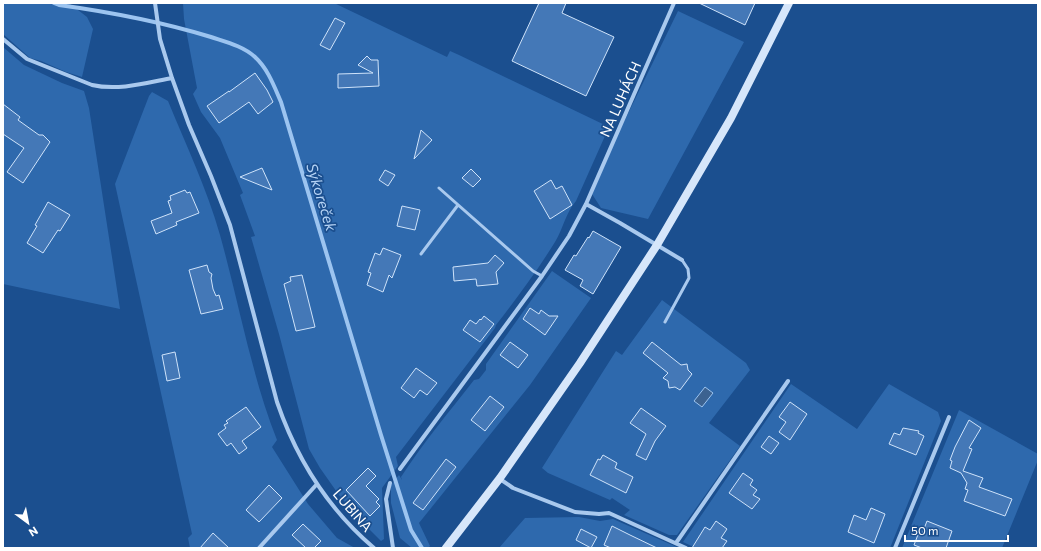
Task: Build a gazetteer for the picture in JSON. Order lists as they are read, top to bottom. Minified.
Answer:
{"streets":{"street":["NA LUHÁCH","LUBINA"]},"water":["Sýkoreček"],"scale_bar":"50 m","north":"bottom right"}
